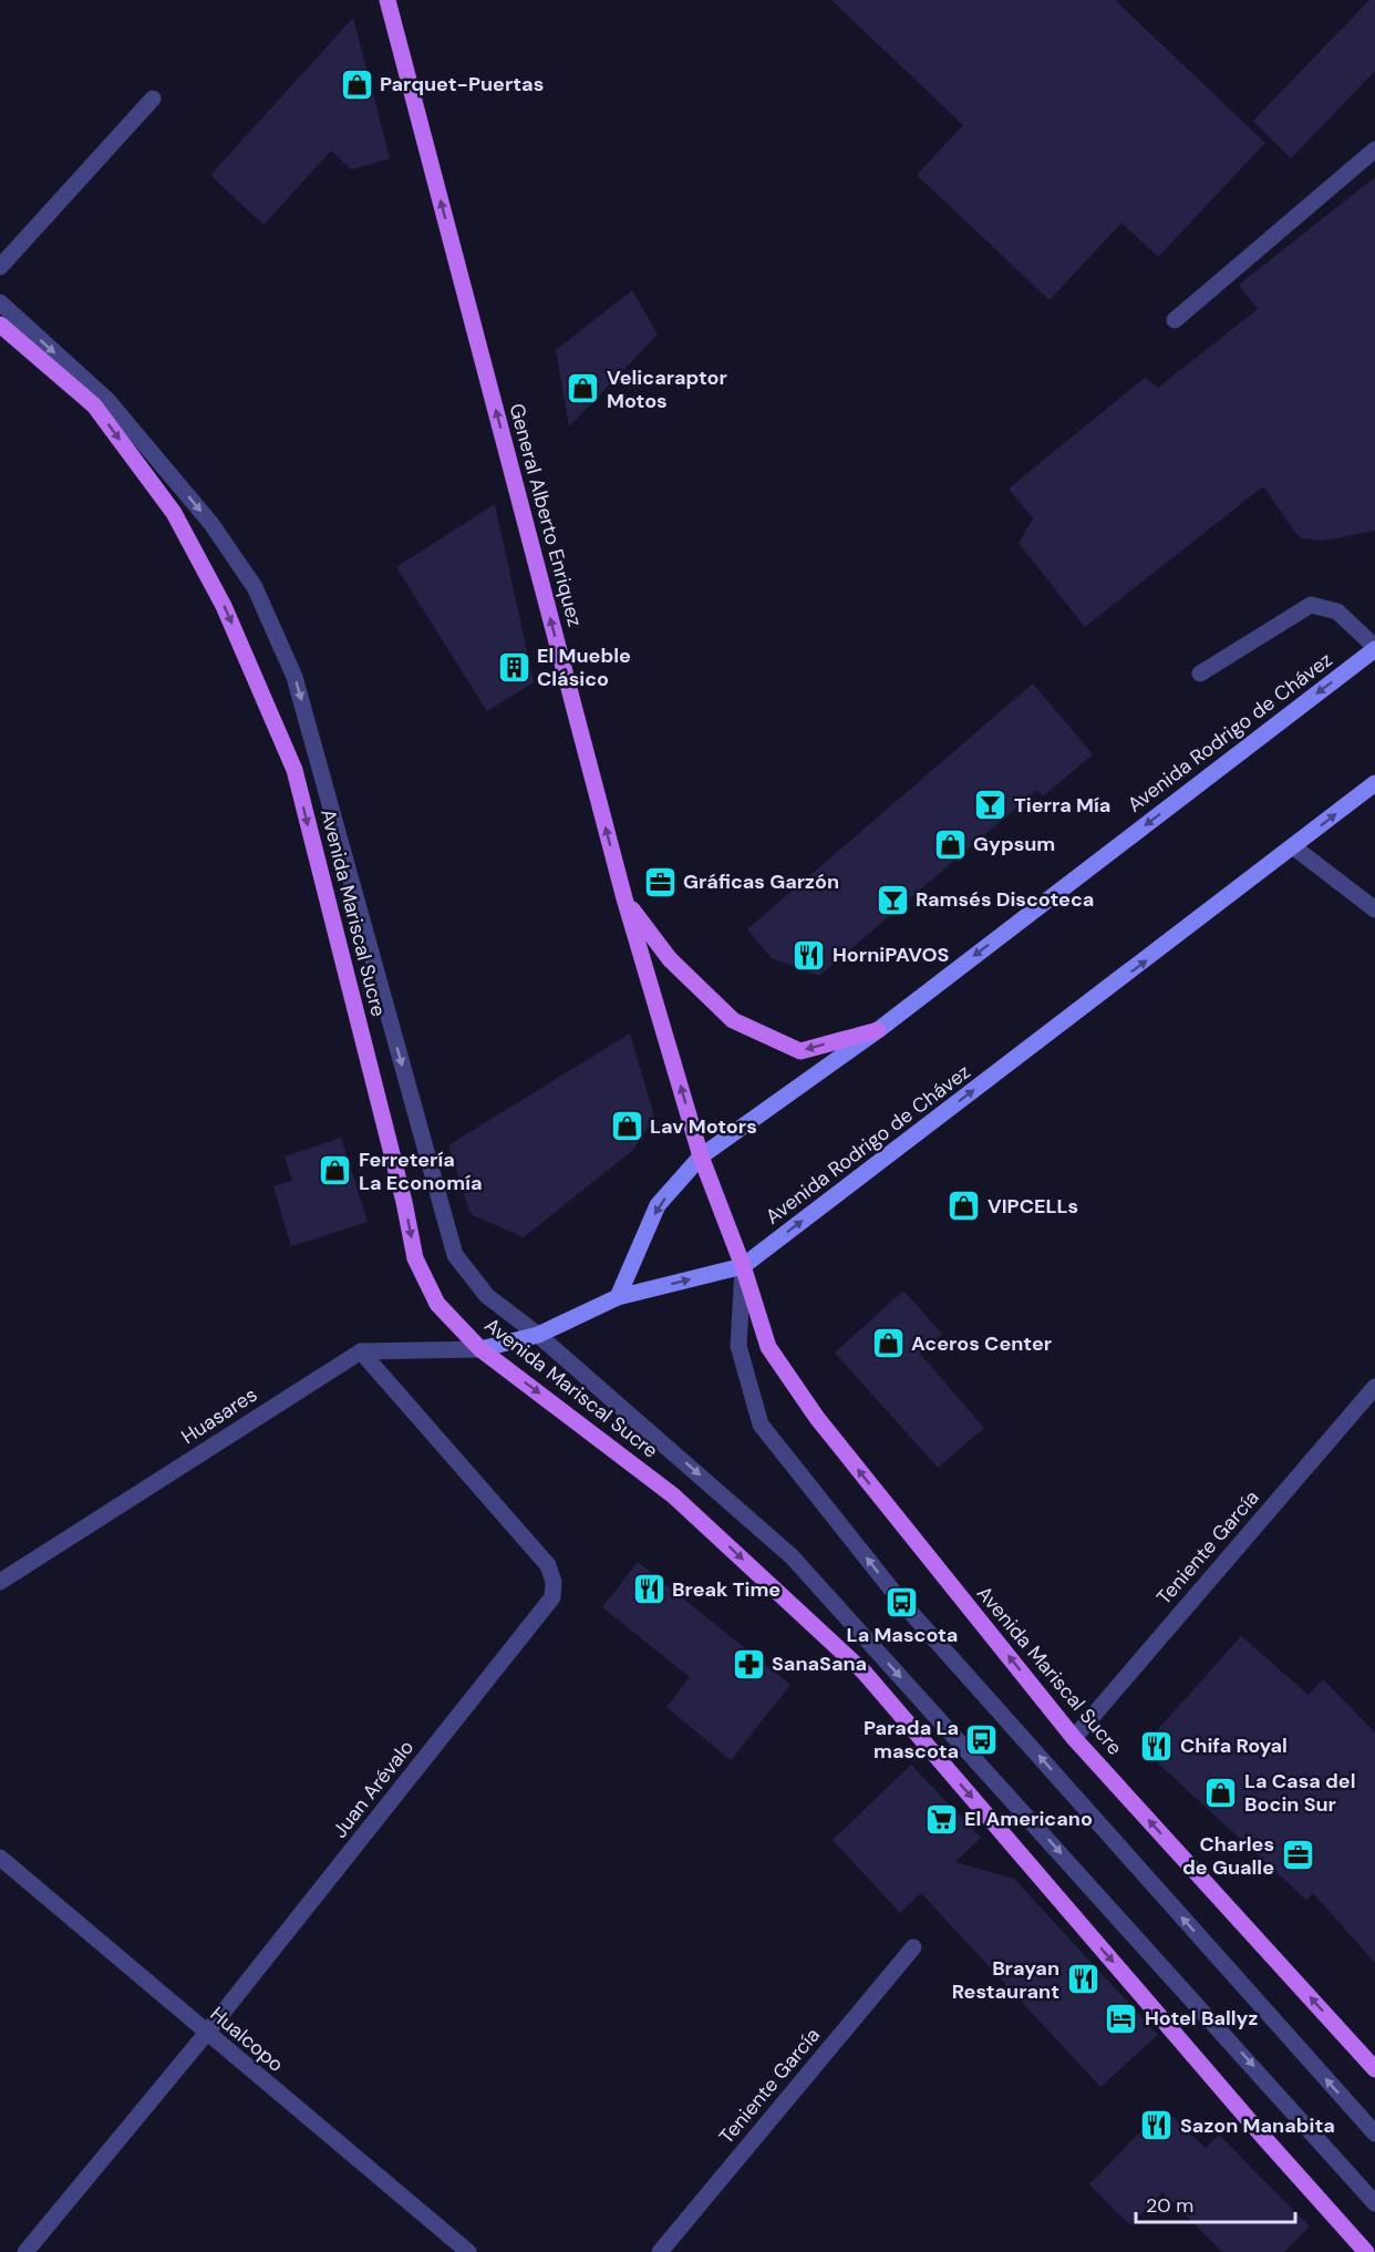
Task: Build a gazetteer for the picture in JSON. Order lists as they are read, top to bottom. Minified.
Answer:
{"streets":{"main road":["General Alberto Enriquez","Avenida Rodrigo de Chávez","Avenida Mariscal Sucre"],"street":["Huasares","Teniente García","Juan Arévalo","Hualcopo"]},"crossings":[["General Alberto Enriquez","Avenida Rodrigo de Chávez"],["General Alberto Enriquez","Avenida Mariscal Sucre"],["Avenida Rodrigo de Chávez","Avenida Mariscal Sucre"],["Avenida Mariscal Sucre","Teniente García"],["Huasares","Juan Arévalo"],["Juan Arévalo","Hualcopo"]],"one_way":["General Alberto Enriquez"],"places":{"shop":["Parquet-Puertas","Velicaraptor Motos","Gypsum","Lav Motors","Ferretería La Economía","VIPCELLs","Aceros Center","La Casa del Bocin Sur"],"building":["El Mueble Clásico"],"bar":["Tierra Mía","Ramsés Discoteca"],"office":["Gráficas Garzón","Charles de Gualle"],"restaurant":["HorniPAVOS","Break Time","Chifa Royal","Brayan Restaurant","Sazon Manabita"],"bus stop":["La Mascota","Parada La mascota"],"pharmacy":["SanaSana"],"supermarket":["El Americano"],"hotel":["Hotel Ballyz"]},"scale_bar":"20 m"}
